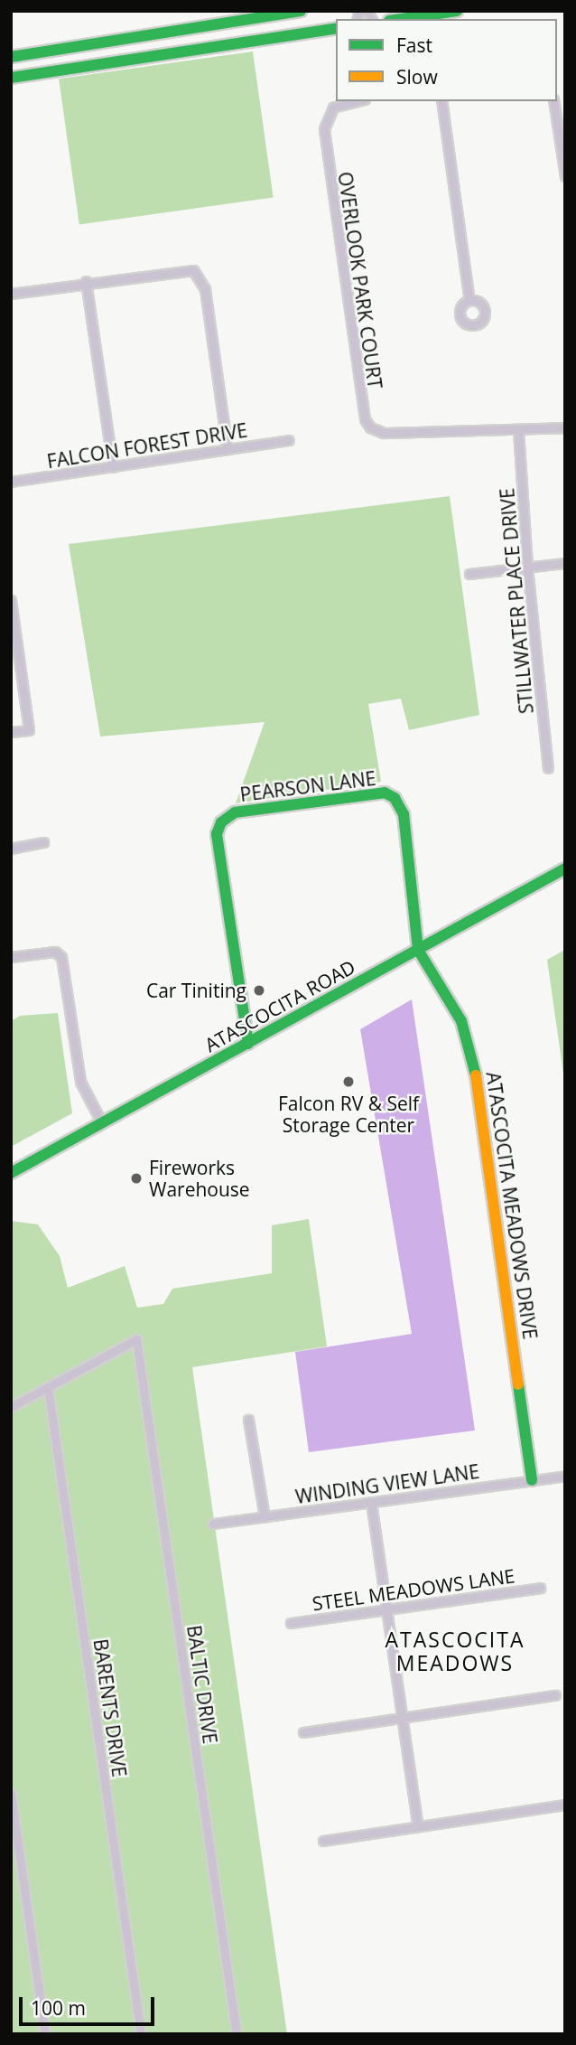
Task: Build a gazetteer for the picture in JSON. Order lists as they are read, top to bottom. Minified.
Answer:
{"streets":{"main road":["PEARSON LANE","ATASCOCITA ROAD","ATASCOCITA MEADOWS DRIVE"],"street":["OVERLOOK PARK COURT","FALCON FOREST DRIVE","STILLWATER PLACE DRIVE","WINDING VIEW LANE","STEEL MEADOWS LANE","BALTIC DRIVE","BARENTS DRIVE"]},"crossings":[["OVERLOOK PARK COURT","STILLWATER PLACE DRIVE"],["PEARSON LANE","ATASCOCITA ROAD"],["PEARSON LANE","ATASCOCITA MEADOWS DRIVE"],["ATASCOCITA ROAD","ATASCOCITA MEADOWS DRIVE"],["ATASCOCITA MEADOWS DRIVE","WINDING VIEW LANE"],["BALTIC DRIVE","BARENTS DRIVE"]],"districts":["ATASCOCITA MEADOWS"],"places":["Car Tiniting","Falcon RV & Self Storage Center","Fireworks Warehouse"],"legend":["Fast","Slow"],"scale_bar":"100 m"}
